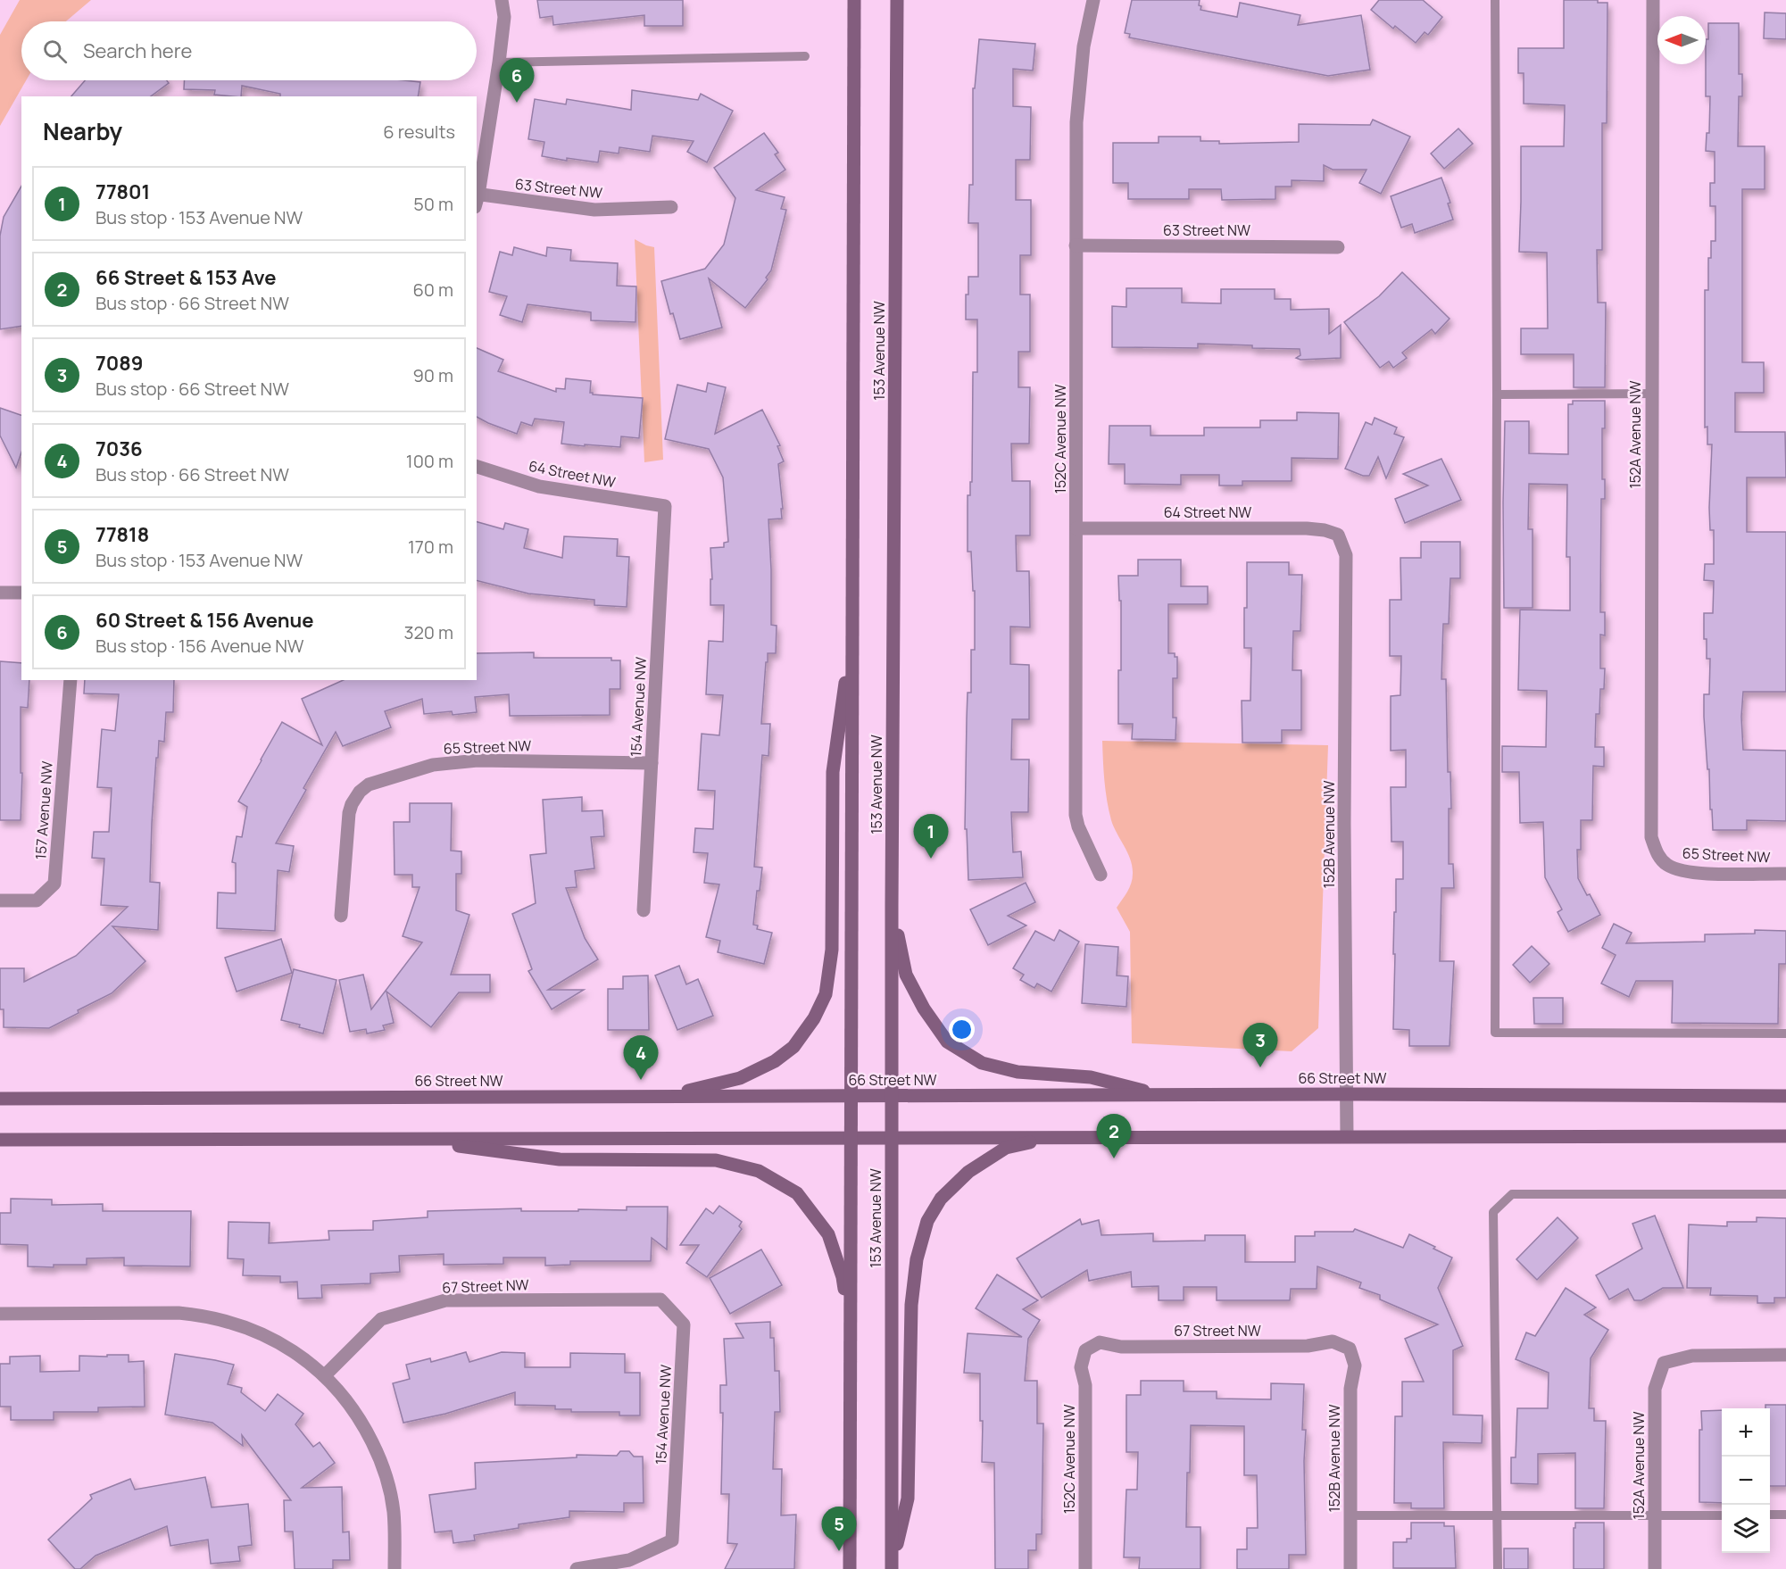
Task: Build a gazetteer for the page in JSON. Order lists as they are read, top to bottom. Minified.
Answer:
{"streets":{"main road":["153 Avenue NW","66 Street NW"],"street":["63 Street NW","152A Avenue NW","152C Avenue NW","64 Street NW","154 Avenue NW","65 Street NW","157 Avenue NW","152B Avenue NW","67 Street NW"]},"crossings":[["63 Street NW","152C Avenue NW"],["153 Avenue NW","66 Street NW"],["152A Avenue NW","65 Street NW"],["152C Avenue NW","64 Street NW"],["152C Avenue NW","67 Street NW"],["64 Street NW","154 Avenue NW"],["64 Street NW","152B Avenue NW"],["154 Avenue NW","65 Street NW"],["154 Avenue NW","67 Street NW"],["152B Avenue NW","66 Street NW"],["152B Avenue NW","67 Street NW"]],"north":"left","page":{"search":"Search here","pins":["6","1","3","4","2","5"],"heading":["Nearby","6 results"],"list":[{"mark":"1","name":"77801","note":"Bus stop · 153 Avenue NW","value":"50 m"},{"mark":"2","name":"66 Street & 153 Ave","note":"Bus stop · 66 Street NW","value":"60 m"},{"mark":"3","name":"7089","note":"Bus stop · 66 Street NW","value":"90 m"},{"mark":"4","name":"7036","note":"Bus stop · 66 Street NW","value":"100 m"},{"mark":"5","name":"77818","note":"Bus stop · 153 Avenue NW","value":"170 m"},{"mark":"6","name":"60 Street & 156 Avenue","note":"Bus stop · 156 Avenue NW","value":"320 m"}],"map_buttons":["+","−"]}}
